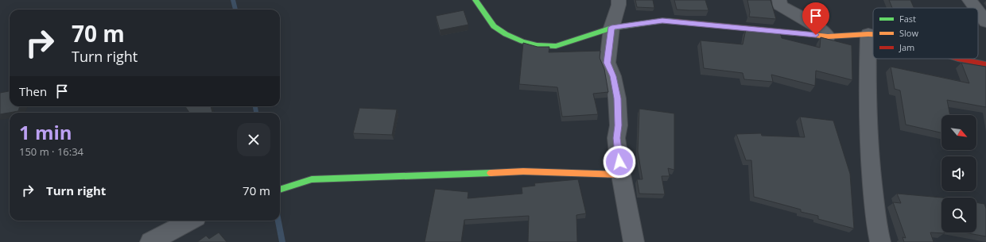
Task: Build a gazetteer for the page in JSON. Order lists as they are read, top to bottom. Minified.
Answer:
{"legend":["Fast","Slow","Jam"],"north":"bottom right","page":{"turn":["70 m","Turn right"],"then":"Then","heading":["1 min","150 m · 16:34"],"list":[{"name":"Turn right","value":"70 m"}]}}
